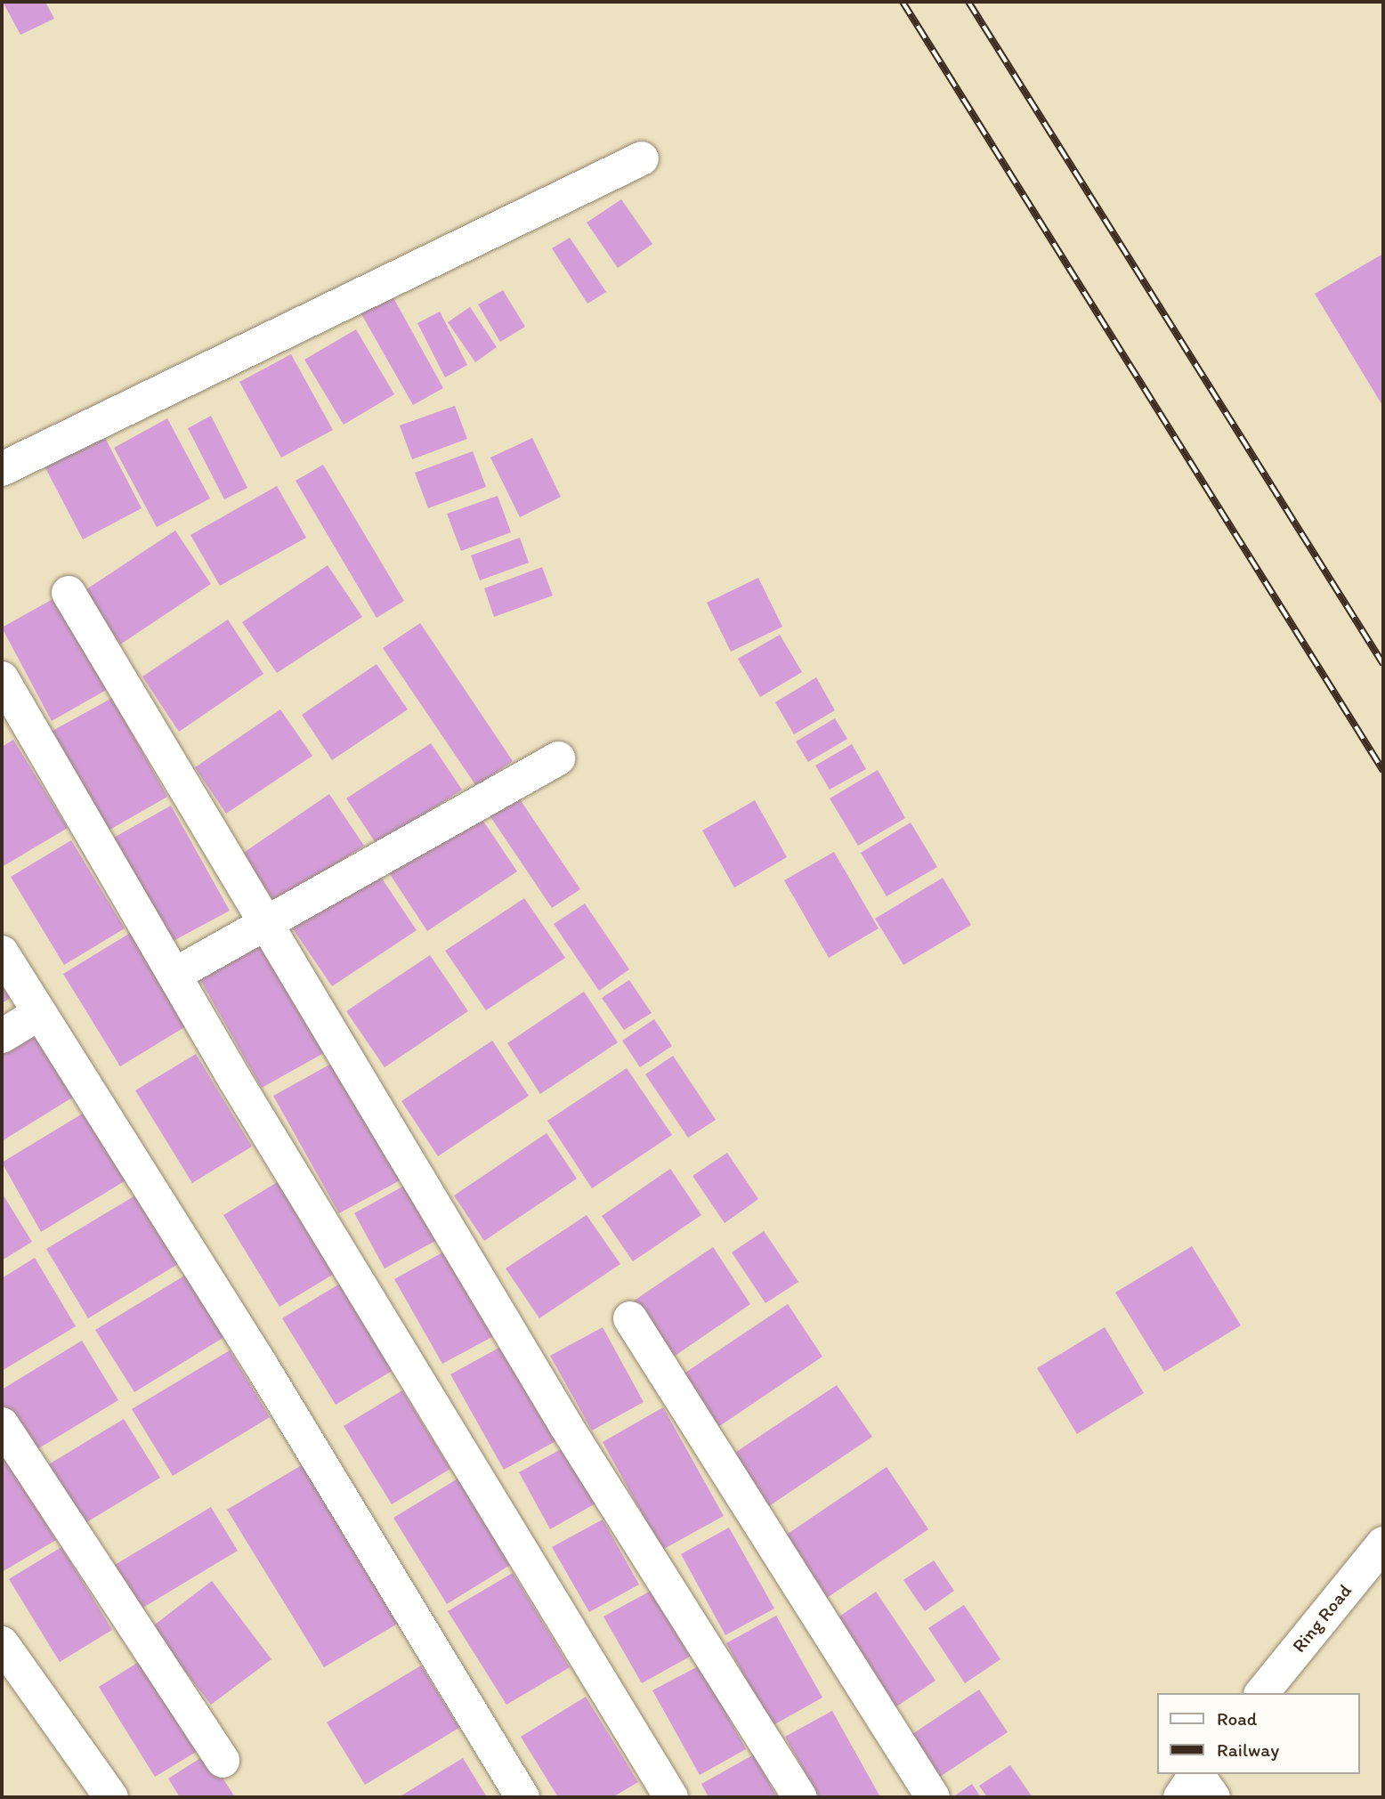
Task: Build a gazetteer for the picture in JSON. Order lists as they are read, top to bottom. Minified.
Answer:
{"streets":{"main road":["Ring Road"]},"legend":["Road","Railway"]}
